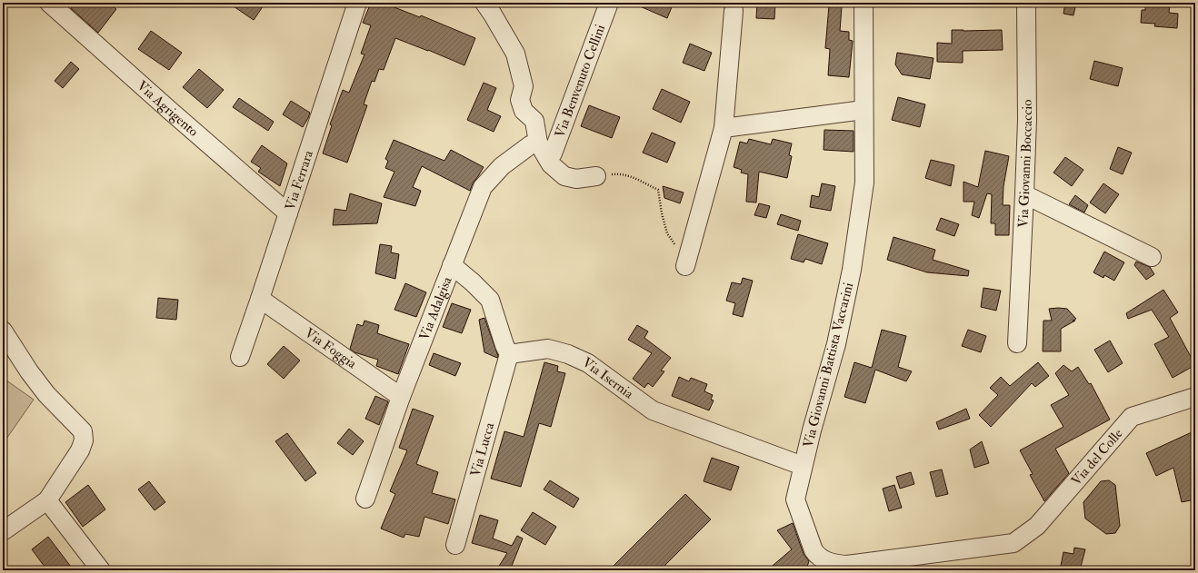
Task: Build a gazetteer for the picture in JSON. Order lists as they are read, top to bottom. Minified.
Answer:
{"streets":{"street":["Via Benvenuto Cellini","Via Agrigento","Via Giovanni Boccaccio","Via Ferrara","Via Adalgisa","Via Foggia","Via Giovanni Battista Vaccarini","Via Isernia","Via Lucca","Via del Colle"]},"crossings":[["Via Agrigento","Via Ferrara"],["Via Ferrara","Via Foggia"],["Via Adalgisa","Via Foggia"],["Via Giovanni Battista Vaccarini","Via Isernia"],["Via Giovanni Battista Vaccarini","Via del Colle"],["Via Isernia","Via Lucca"]]}
